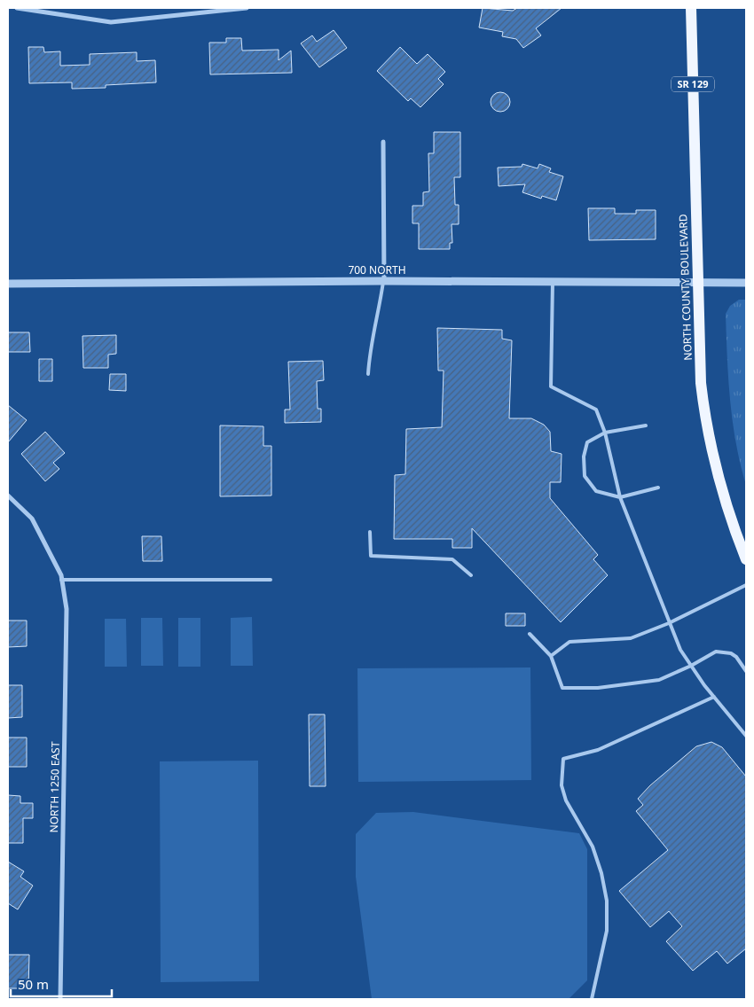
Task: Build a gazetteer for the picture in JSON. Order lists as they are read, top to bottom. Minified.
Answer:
{"streets":{"main road":["SR 129","NORTH COUNTY BOULEVARD"],"street":["700 NORTH","NORTH 1250 EAST"]},"crossings":[["700 NORTH","NORTH COUNTY BOULEVARD"]],"scale_bar":"50 m"}
